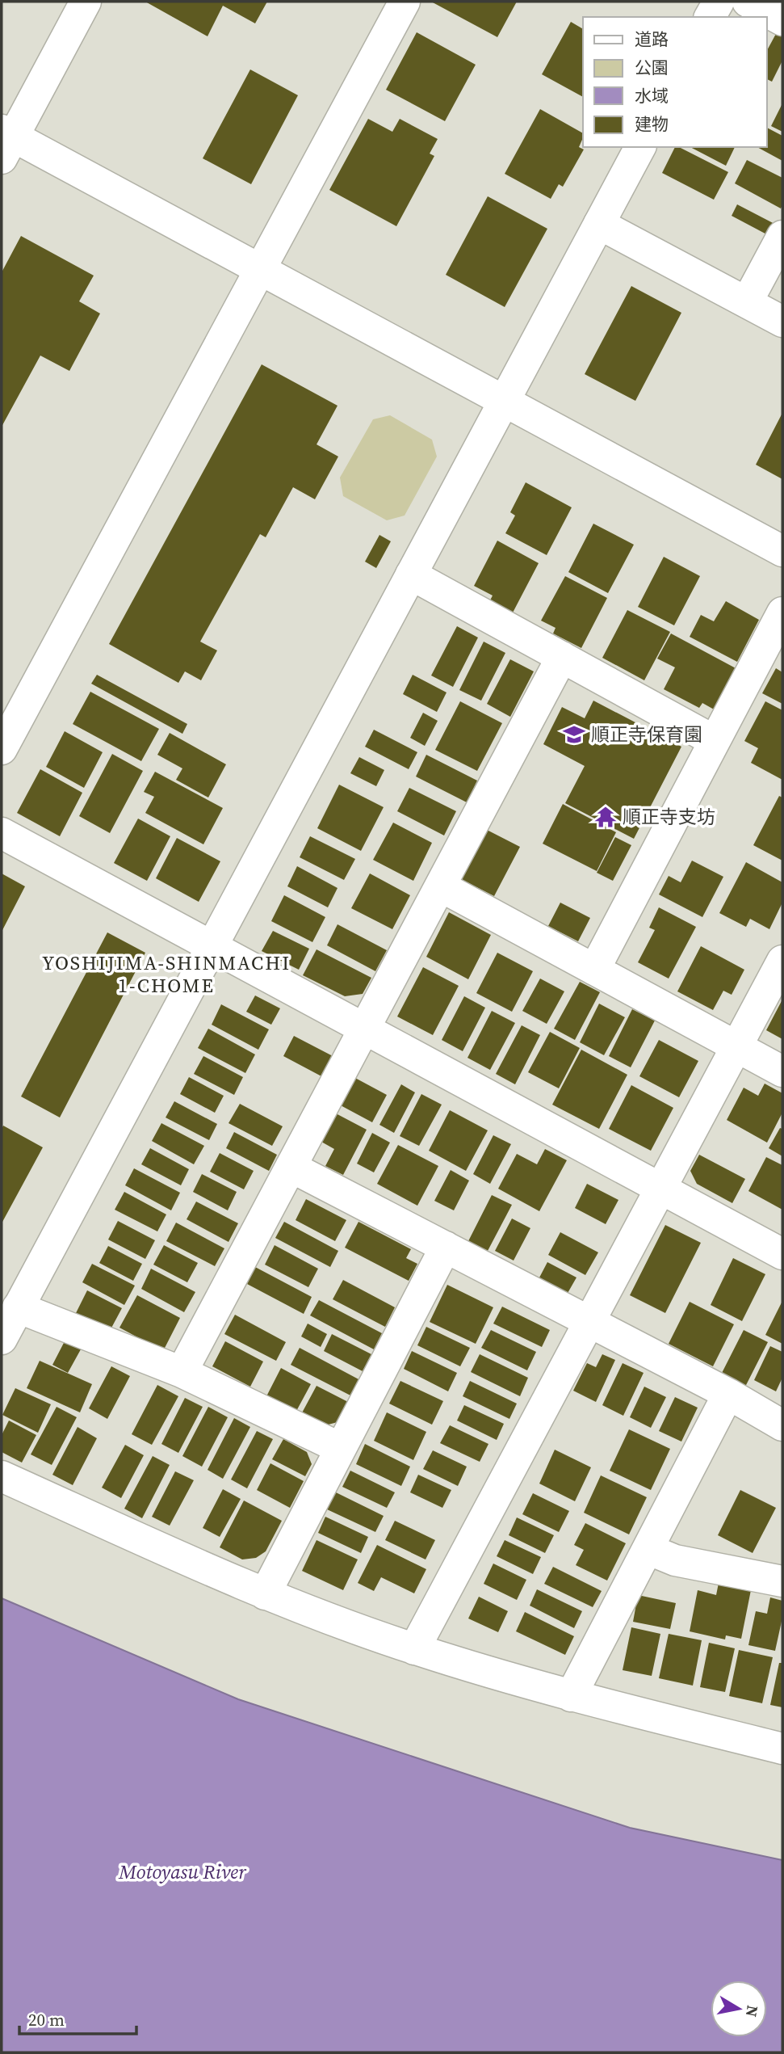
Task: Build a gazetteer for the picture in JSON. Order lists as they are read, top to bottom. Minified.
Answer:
{"districts":["YOSHIJIMA-SHINMACHI 1-CHOME"],"water":["Motoyasu River"],"places":{"school or university":["順正寺保育園"],"temple":["順正寺支坊"]},"legend":["道路","公園","水域","建物"],"scale_bar":"20 m","north":"right"}
